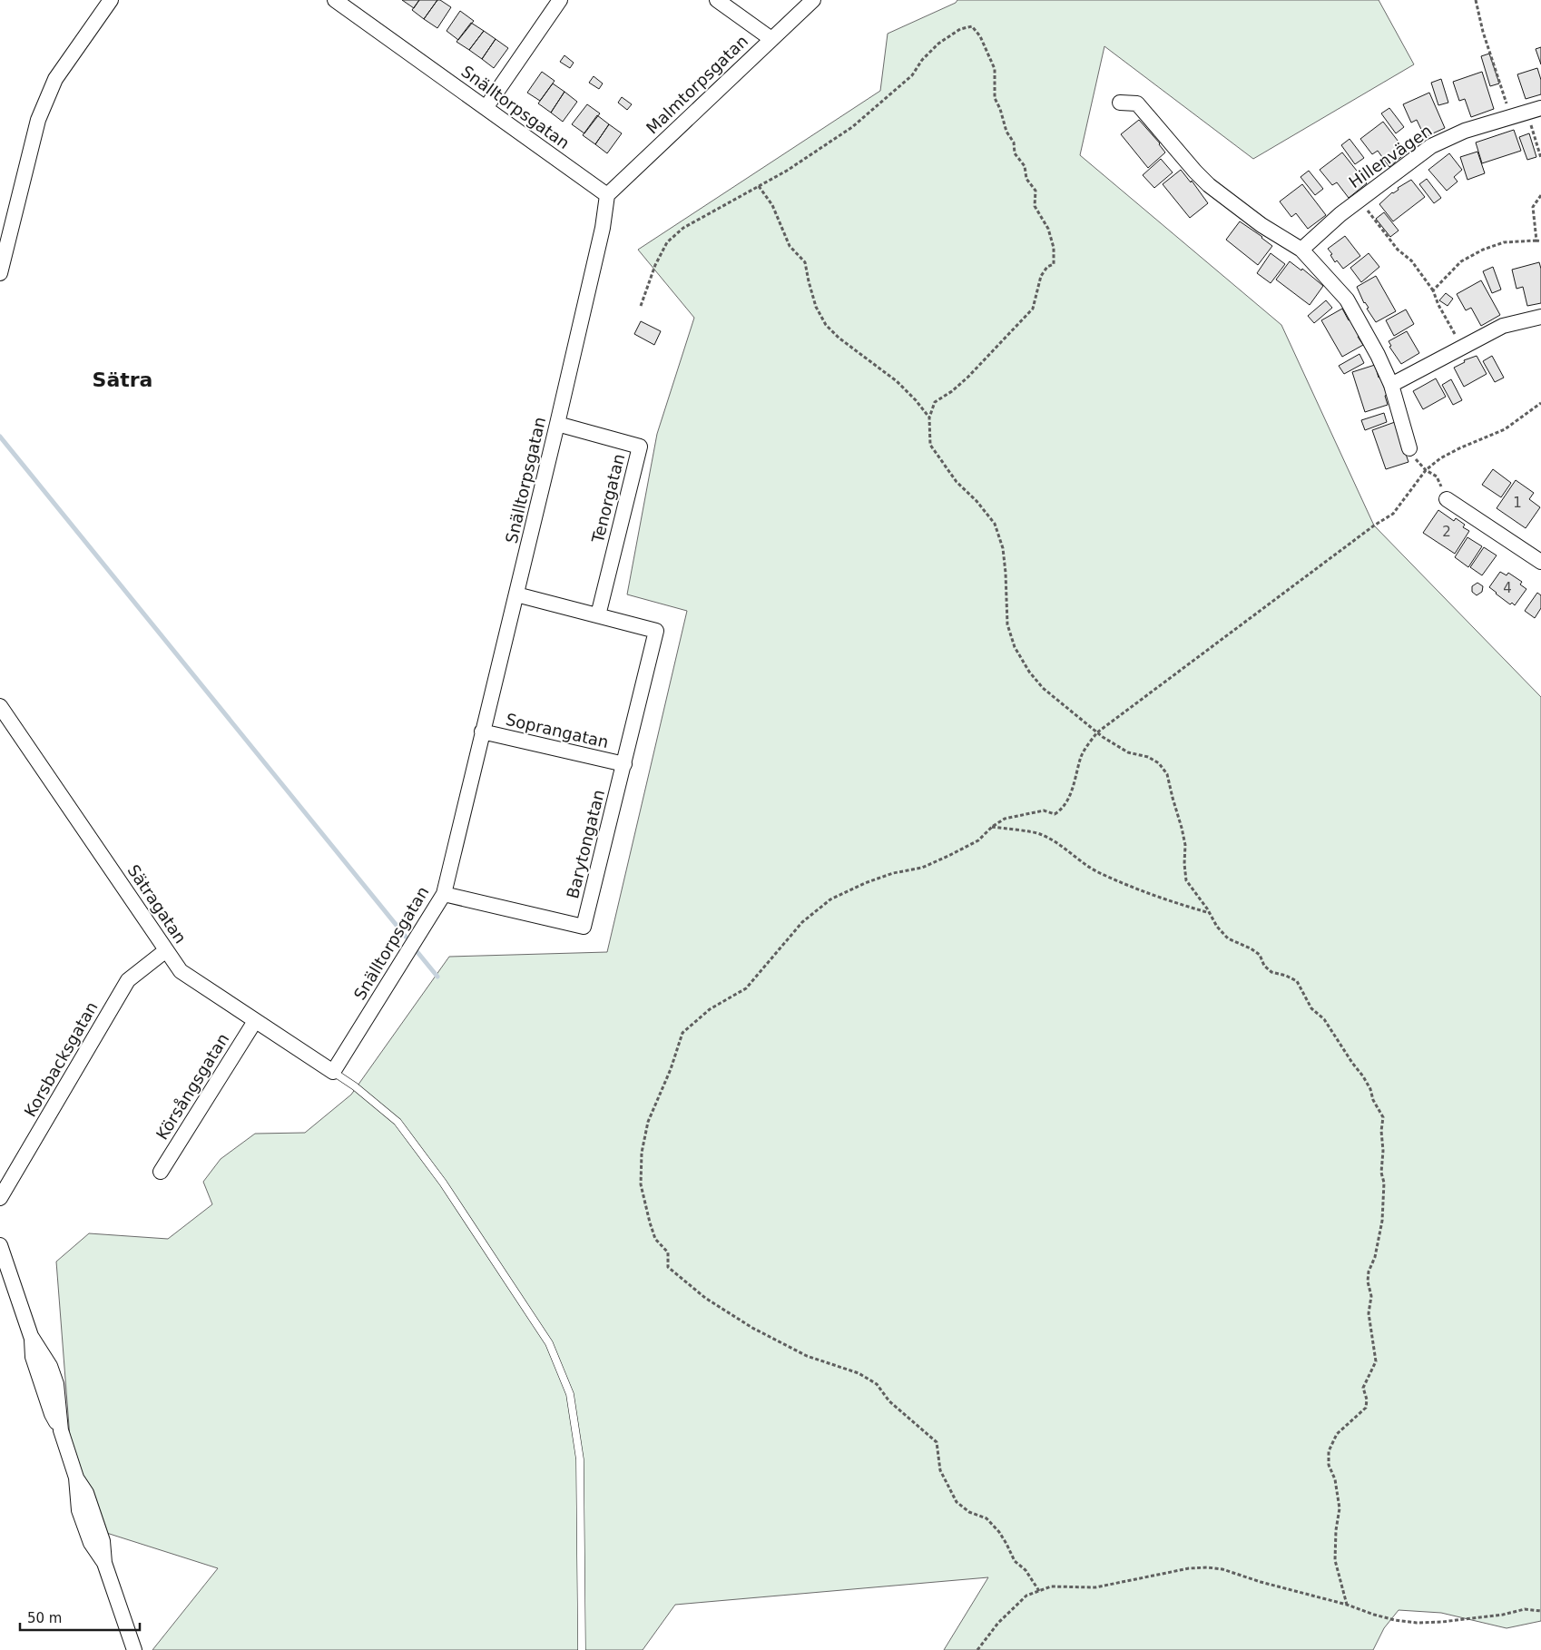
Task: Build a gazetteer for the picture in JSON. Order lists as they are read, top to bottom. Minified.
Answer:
{"streets":{"street":["Malmtorpsgatan","Snälltorpsgatan","Hillenvägen","Tenorgatan","Soprangatan","Barytongatan","Sätragatan","Korsbacksgatan","Körsångsgatan"]},"crossings":[["Malmtorpsgatan","Snälltorpsgatan"],["Snälltorpsgatan","Tenorgatan"],["Snälltorpsgatan","Soprangatan"],["Snälltorpsgatan","Barytongatan"],["Snälltorpsgatan","Sätragatan"],["Tenorgatan","Barytongatan"],["Soprangatan","Barytongatan"],["Sätragatan","Korsbacksgatan"],["Sätragatan","Körsångsgatan"]],"districts":["Sätra"],"house_numbers":["1","2","4"],"scale_bar":"50 m"}
